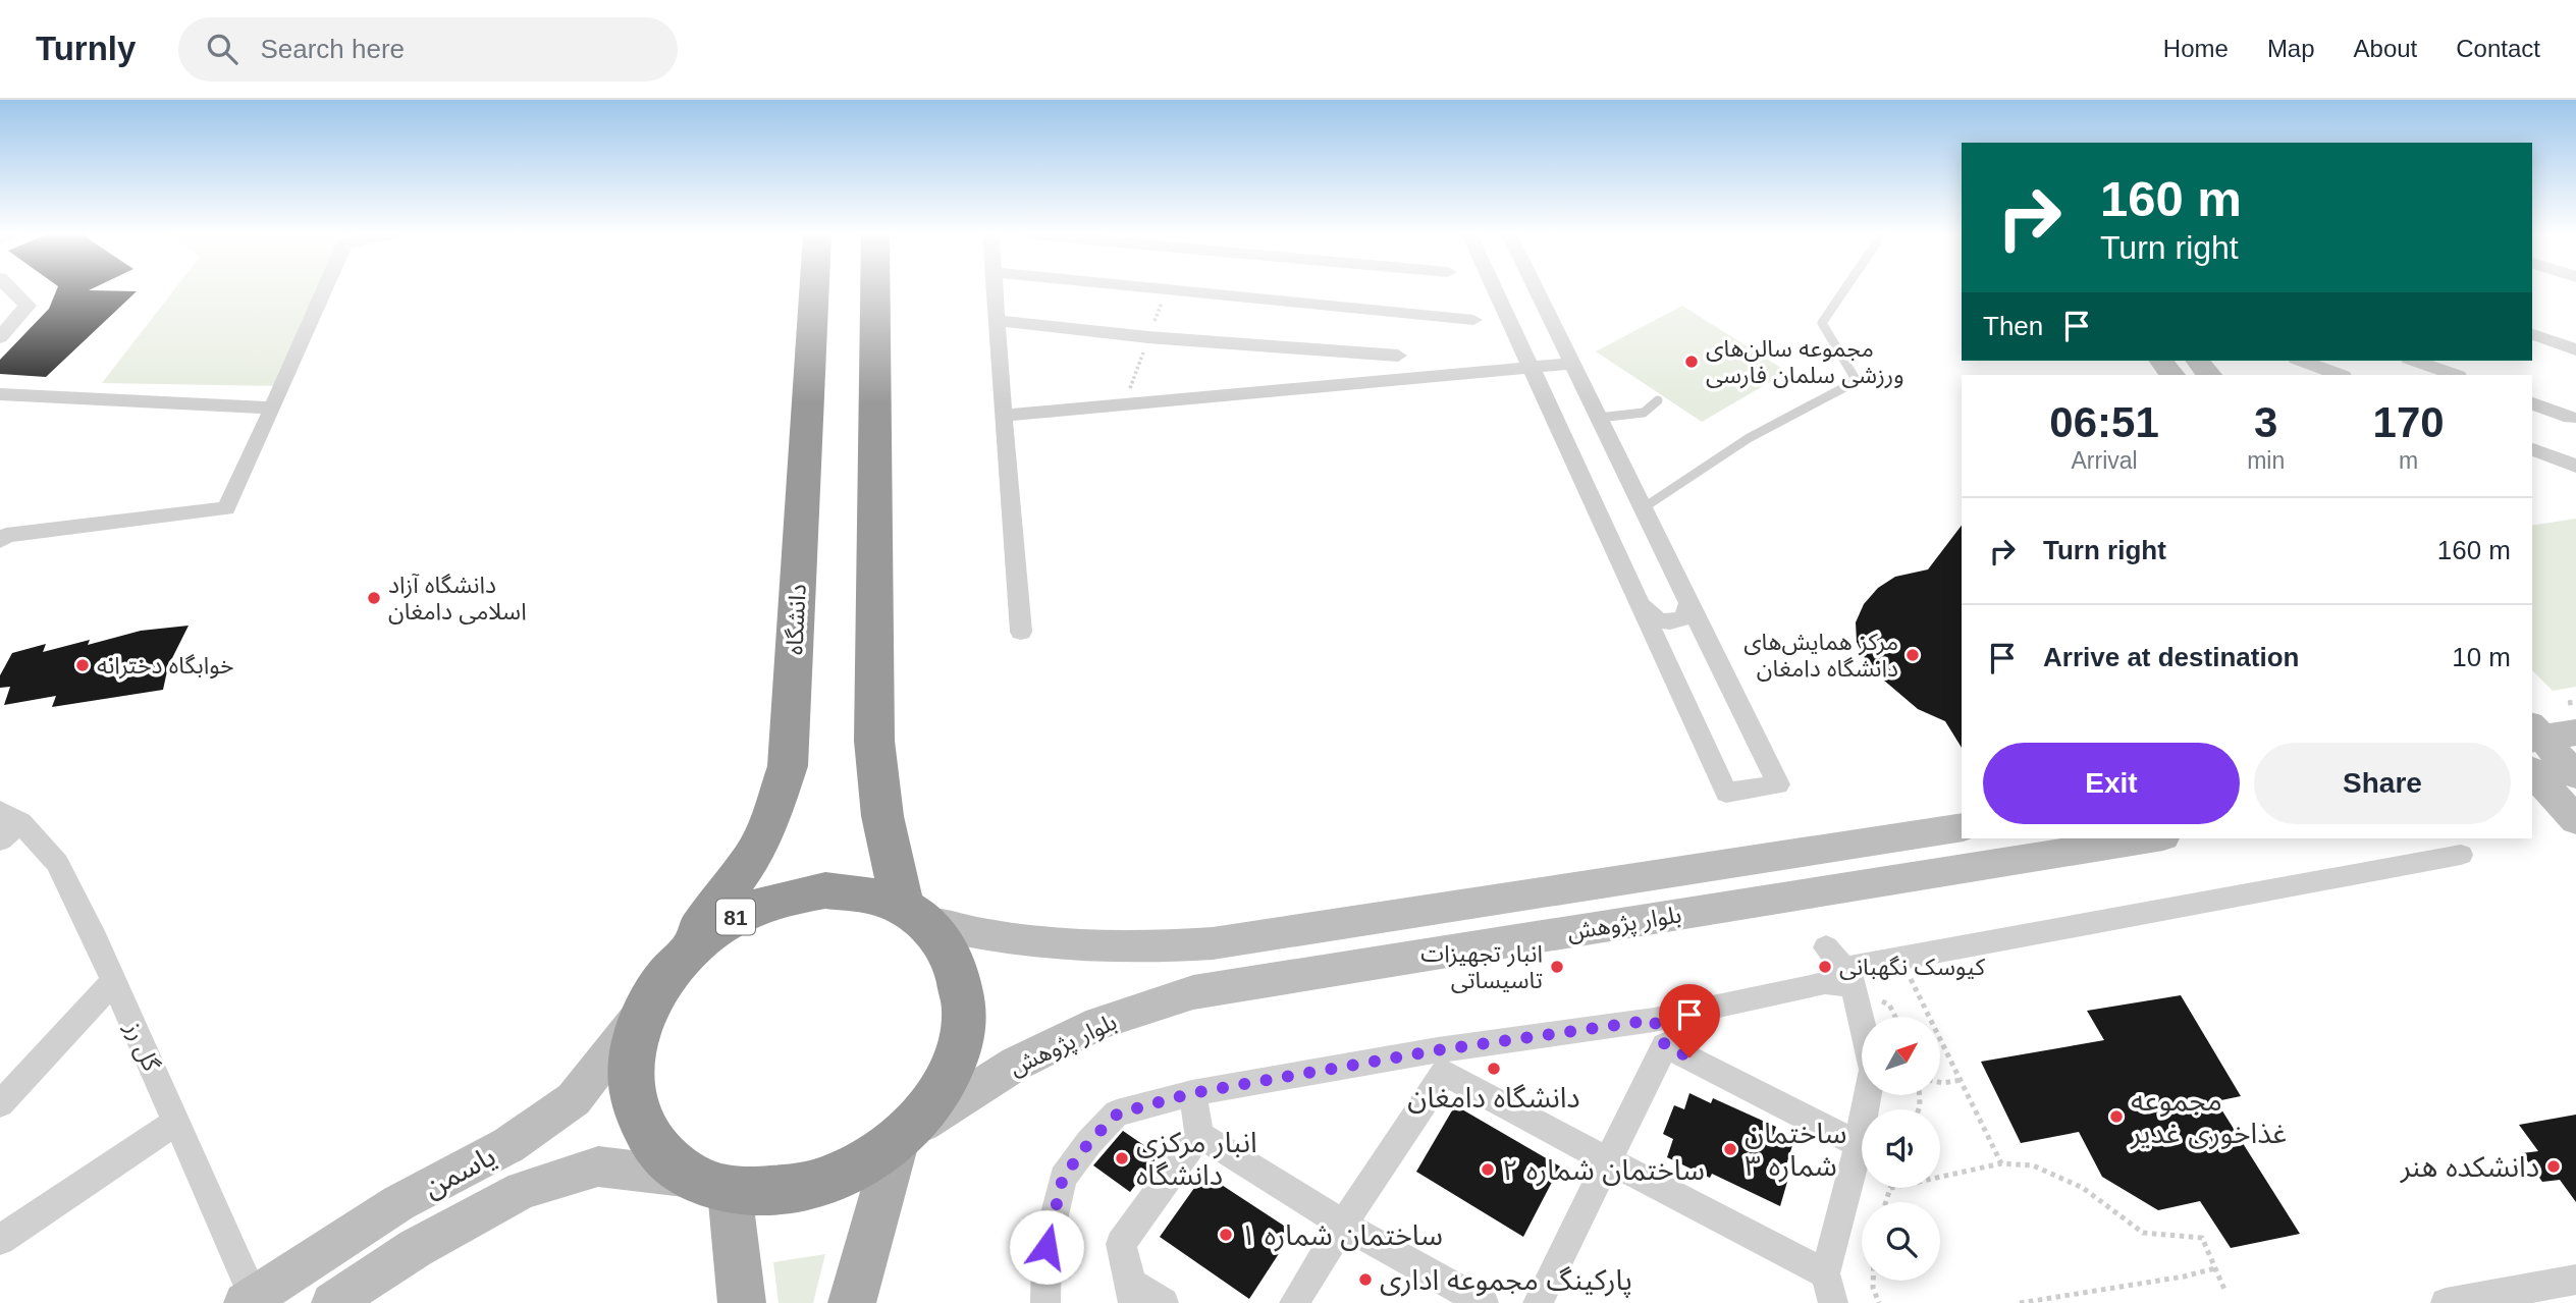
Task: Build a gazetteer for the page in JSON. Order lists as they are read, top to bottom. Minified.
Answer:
{"streets":{"highway":["دانشگاه","81"],"street":["بلوار پژوهش","گل رز","یاسمن"]},"crossings":[["دانشگاه","81"],["دانشگاه","یاسمن"],["81","بلوار پژوهش"],["81","یاسمن"],["گل رز","یاسمن"]],"places":["مجموعه سالن‌های ورزشی سلمان فارسی","دانشگاه آزاد اسلامی دامغان","مرکز همایش‌های دانشگاه دامغان","خوابگاه دخترانه","انبار تجهیزات تاسیساتی","کیوسک نگهبانی","دانشگاه دامغان","مجموعه غذاخوری غدیر","ساختمان شماره ۳","انبار مرکزی دانشگاه","دانشکده هنر","ساختمان شماره ۲","ساختمان شماره ۱","پارکینگ مجموعه اداری"],"north":"top right","page":{"header":"Turnly","search":"Search here","nav":["Home","Map","About","Contact"],"turn":["160 m","Turn right"],"then":"Then","eta":["06:51","Arrival","3","min","170","m"],"list":[{"name":"Turn right","value":"160 m"},{"name":"Arrive at destination","value":"10 m"}],"buttons":["Exit","Share"]}}
